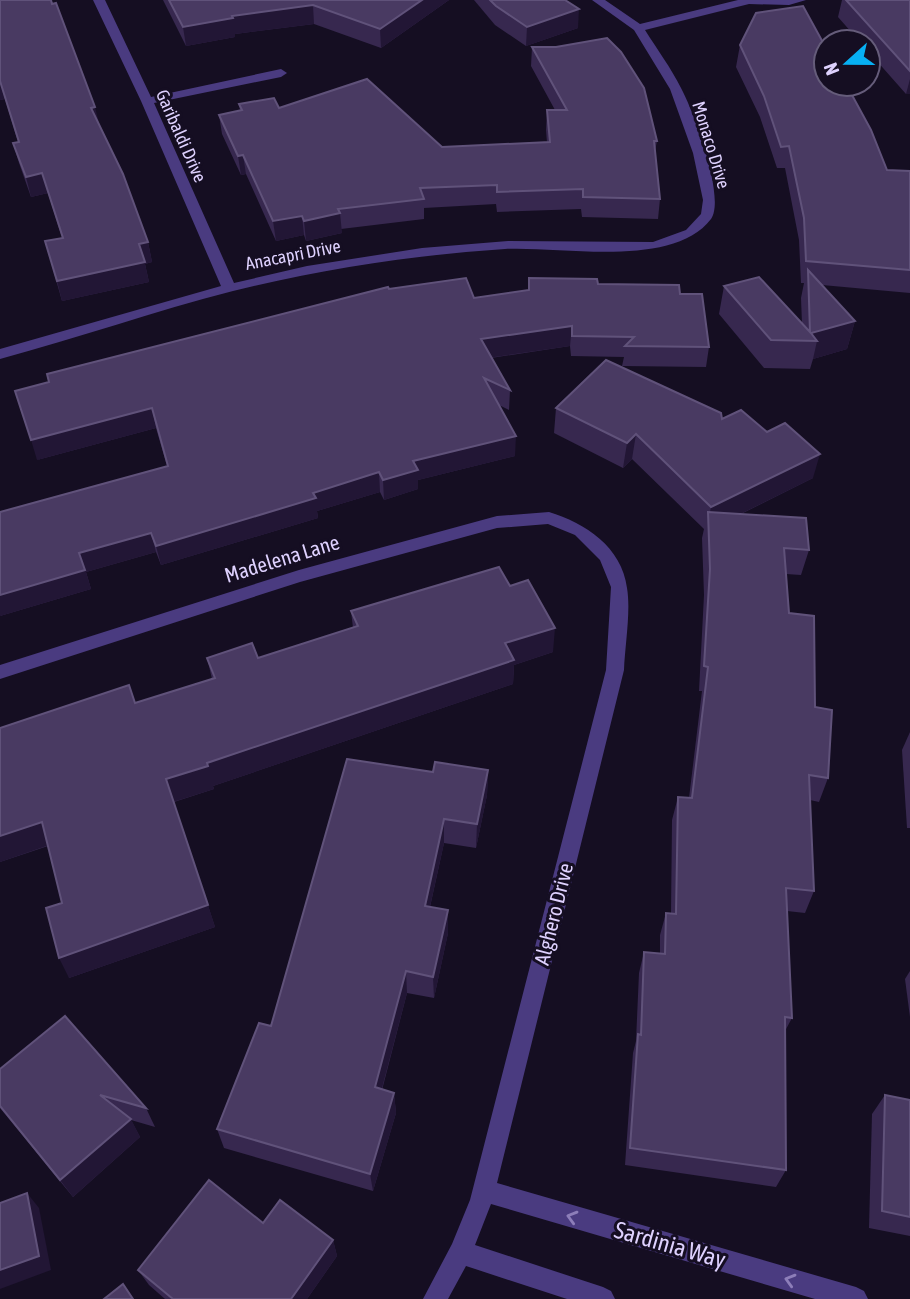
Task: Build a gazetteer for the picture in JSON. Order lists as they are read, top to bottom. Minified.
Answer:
{"streets":{"street":["Garibaldi Drive","Monaco Drive","Anacapri Drive","Madelena Lane","Alghero Drive","Sardinia Way"]},"crossings":[["Garibaldi Drive","Anacapri Drive"],["Monaco Drive","Anacapri Drive"],["Madelena Lane","Alghero Drive"],["Alghero Drive","Sardinia Way"]],"north":"left"}
